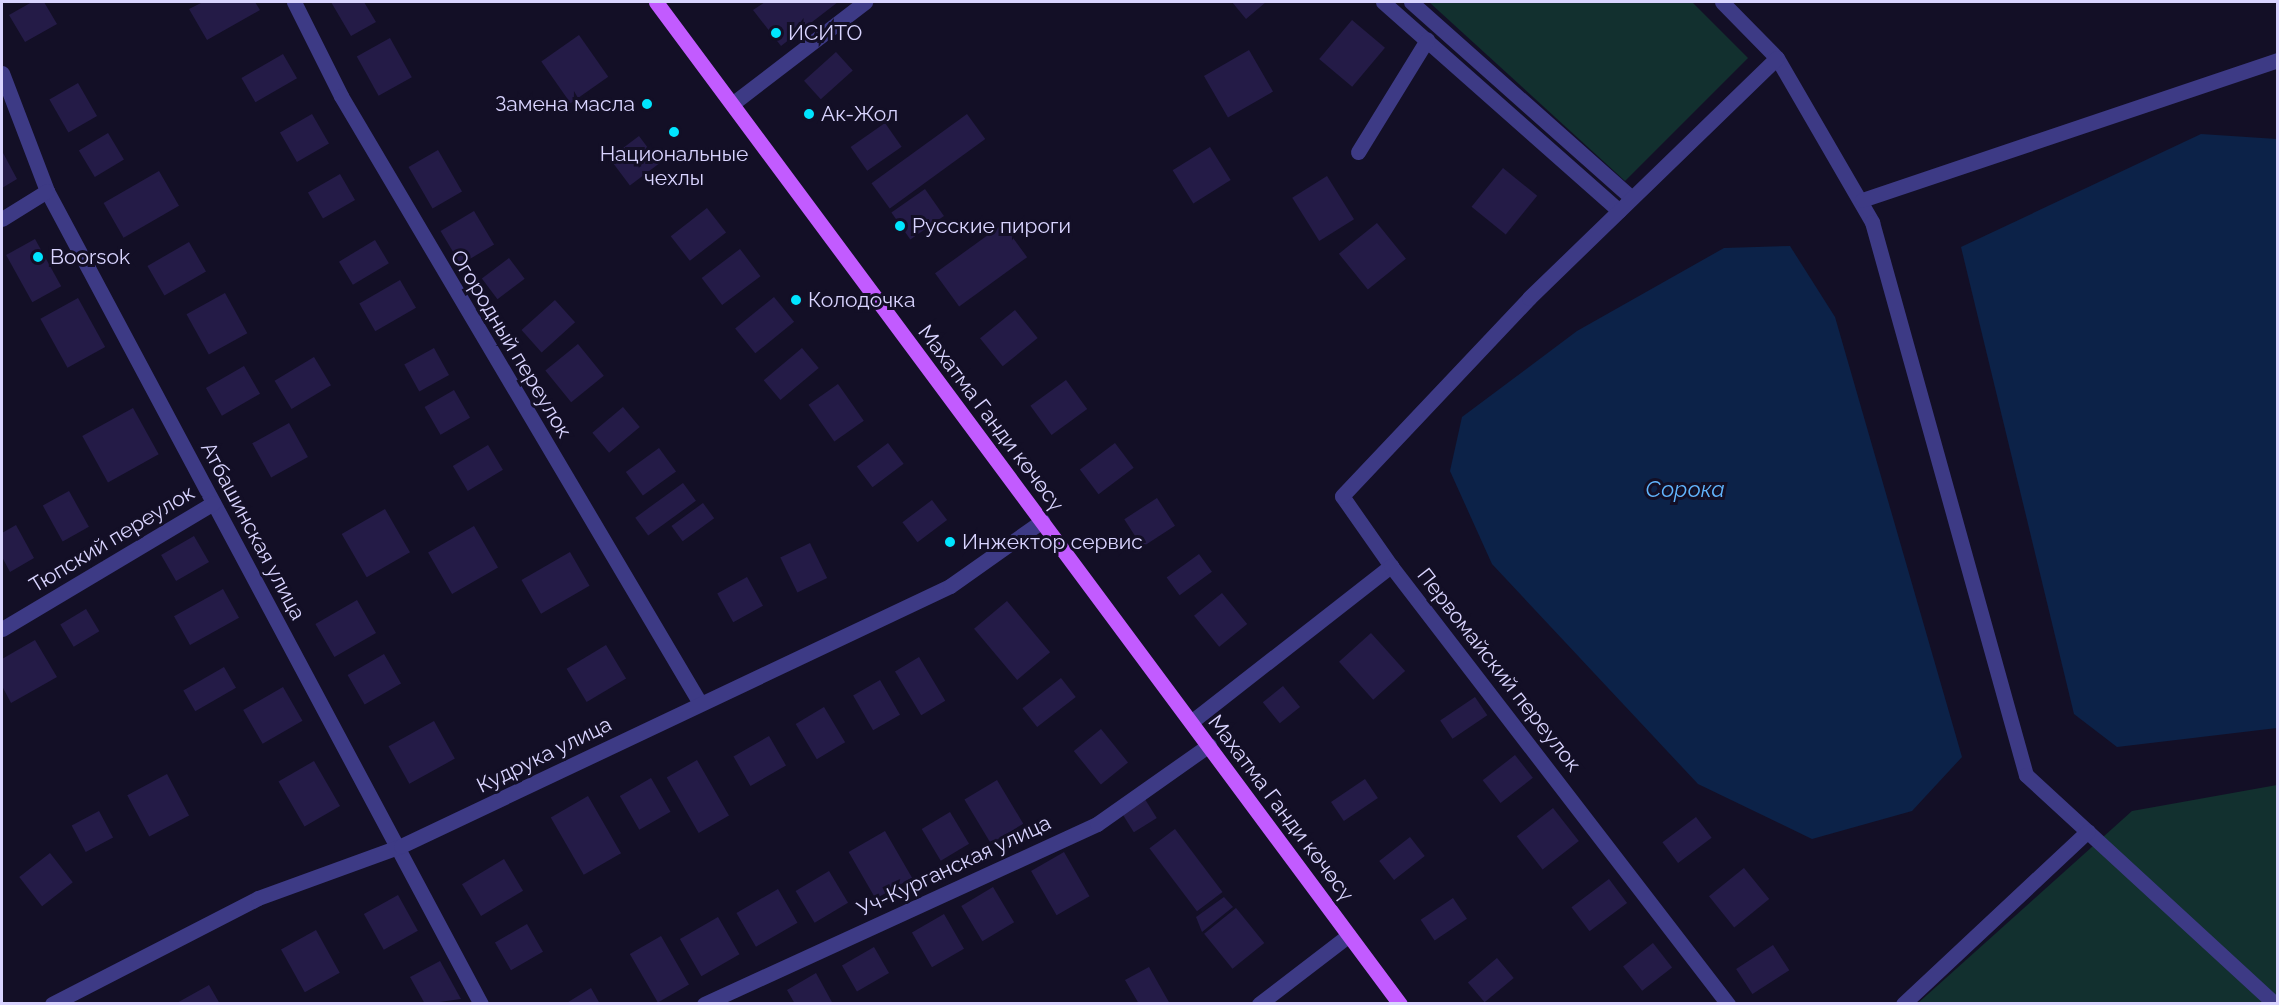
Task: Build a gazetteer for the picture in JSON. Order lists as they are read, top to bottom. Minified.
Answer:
{"streets":{"main road":["Махатма Ганди көчөсү"],"street":["Огородный переулок","Атбашинская улица","Тюпский переулок","Первомайский переулок","Кудрука улица","Уч-Курганская улица"]},"crossings":[["Огородный переулок","Кудрука улица"],["Махатма Ганди көчөсү","Первомайский переулок"],["Махатма Ганди көчөсү","Кудрука улица"],["Махатма Ганди көчөсү","Уч-Курганская улица"],["Атбашинская улица","Тюпский переулок"],["Атбашинская улица","Кудрука улица"]],"water":["Сорока"],"places":["ИСИТО","Замена масла","Ак-Жол","Национальные чехлы","Русские пироги","Boorsok","Колодочка","Инжектор сервис"]}
